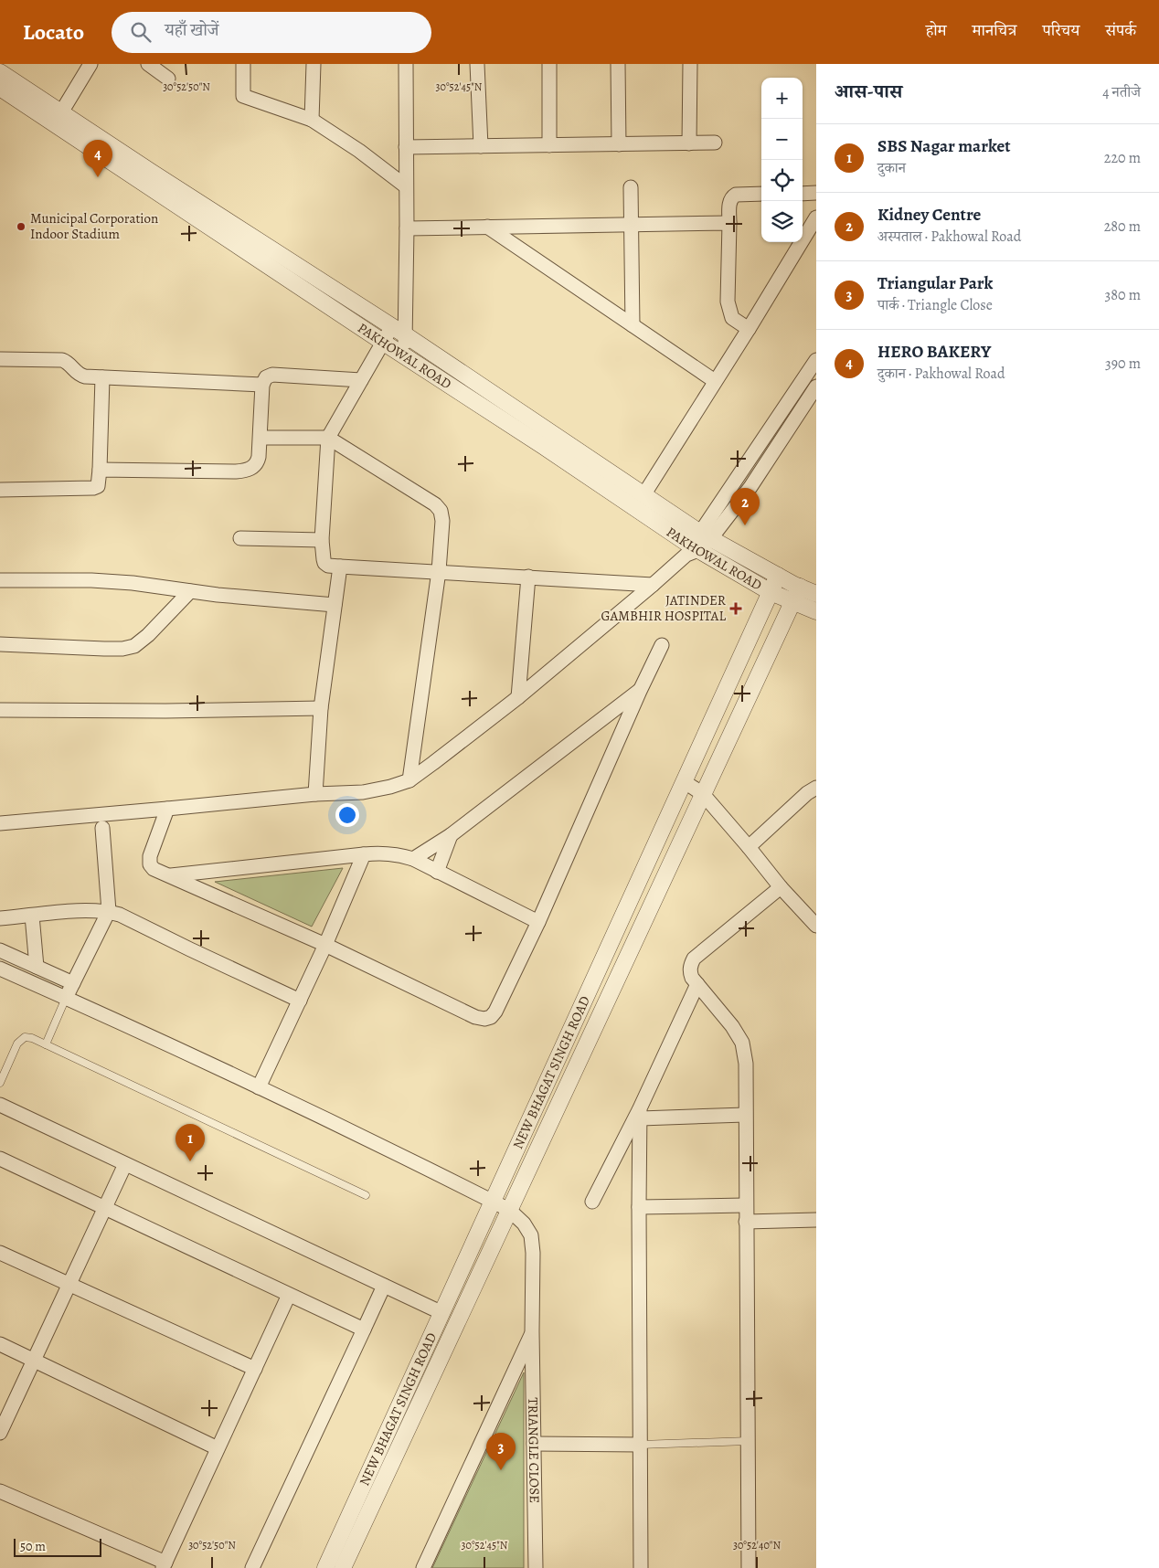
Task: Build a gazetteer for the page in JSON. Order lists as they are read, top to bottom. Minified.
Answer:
{"streets":{"street":["PAKHOWAL ROAD","NEW BHAGAT SINGH ROAD","TRIANGLE CLOSE"]},"crossings":[["PAKHOWAL ROAD","NEW BHAGAT SINGH ROAD"],["NEW BHAGAT SINGH ROAD","TRIANGLE CLOSE"]],"places":{"other":["Municipal Corporation Indoor Stadium"],"health":["JATINDER GAMBHIR HOSPITAL"]},"scale_bar":"50 m","page":{"header":"Locato","search":"यहाँ खोजें","nav":["होम","मानचित्र","परिचय","संपर्क"],"heading":["आस-पास","4 नतीजे"],"map_buttons":["+","−"],"list":[{"mark":"1","name":"SBS Nagar market","note":"दुकान","value":"220 m"},{"mark":"2","name":"Kidney Centre","note":"अस्पताल · Pakhowal Road","value":"280 m"},{"mark":"3","name":"Triangular Park","note":"पार्क · Triangle Close","value":"380 m"},{"mark":"4","name":"HERO BAKERY","note":"दुकान · Pakhowal Road","value":"390 m"}],"pins":["4","2","1","3"],"scale":"50 m"},"coordinates":["30°52'50\"N","30°52'45\"N","30°52'40\"N"]}
